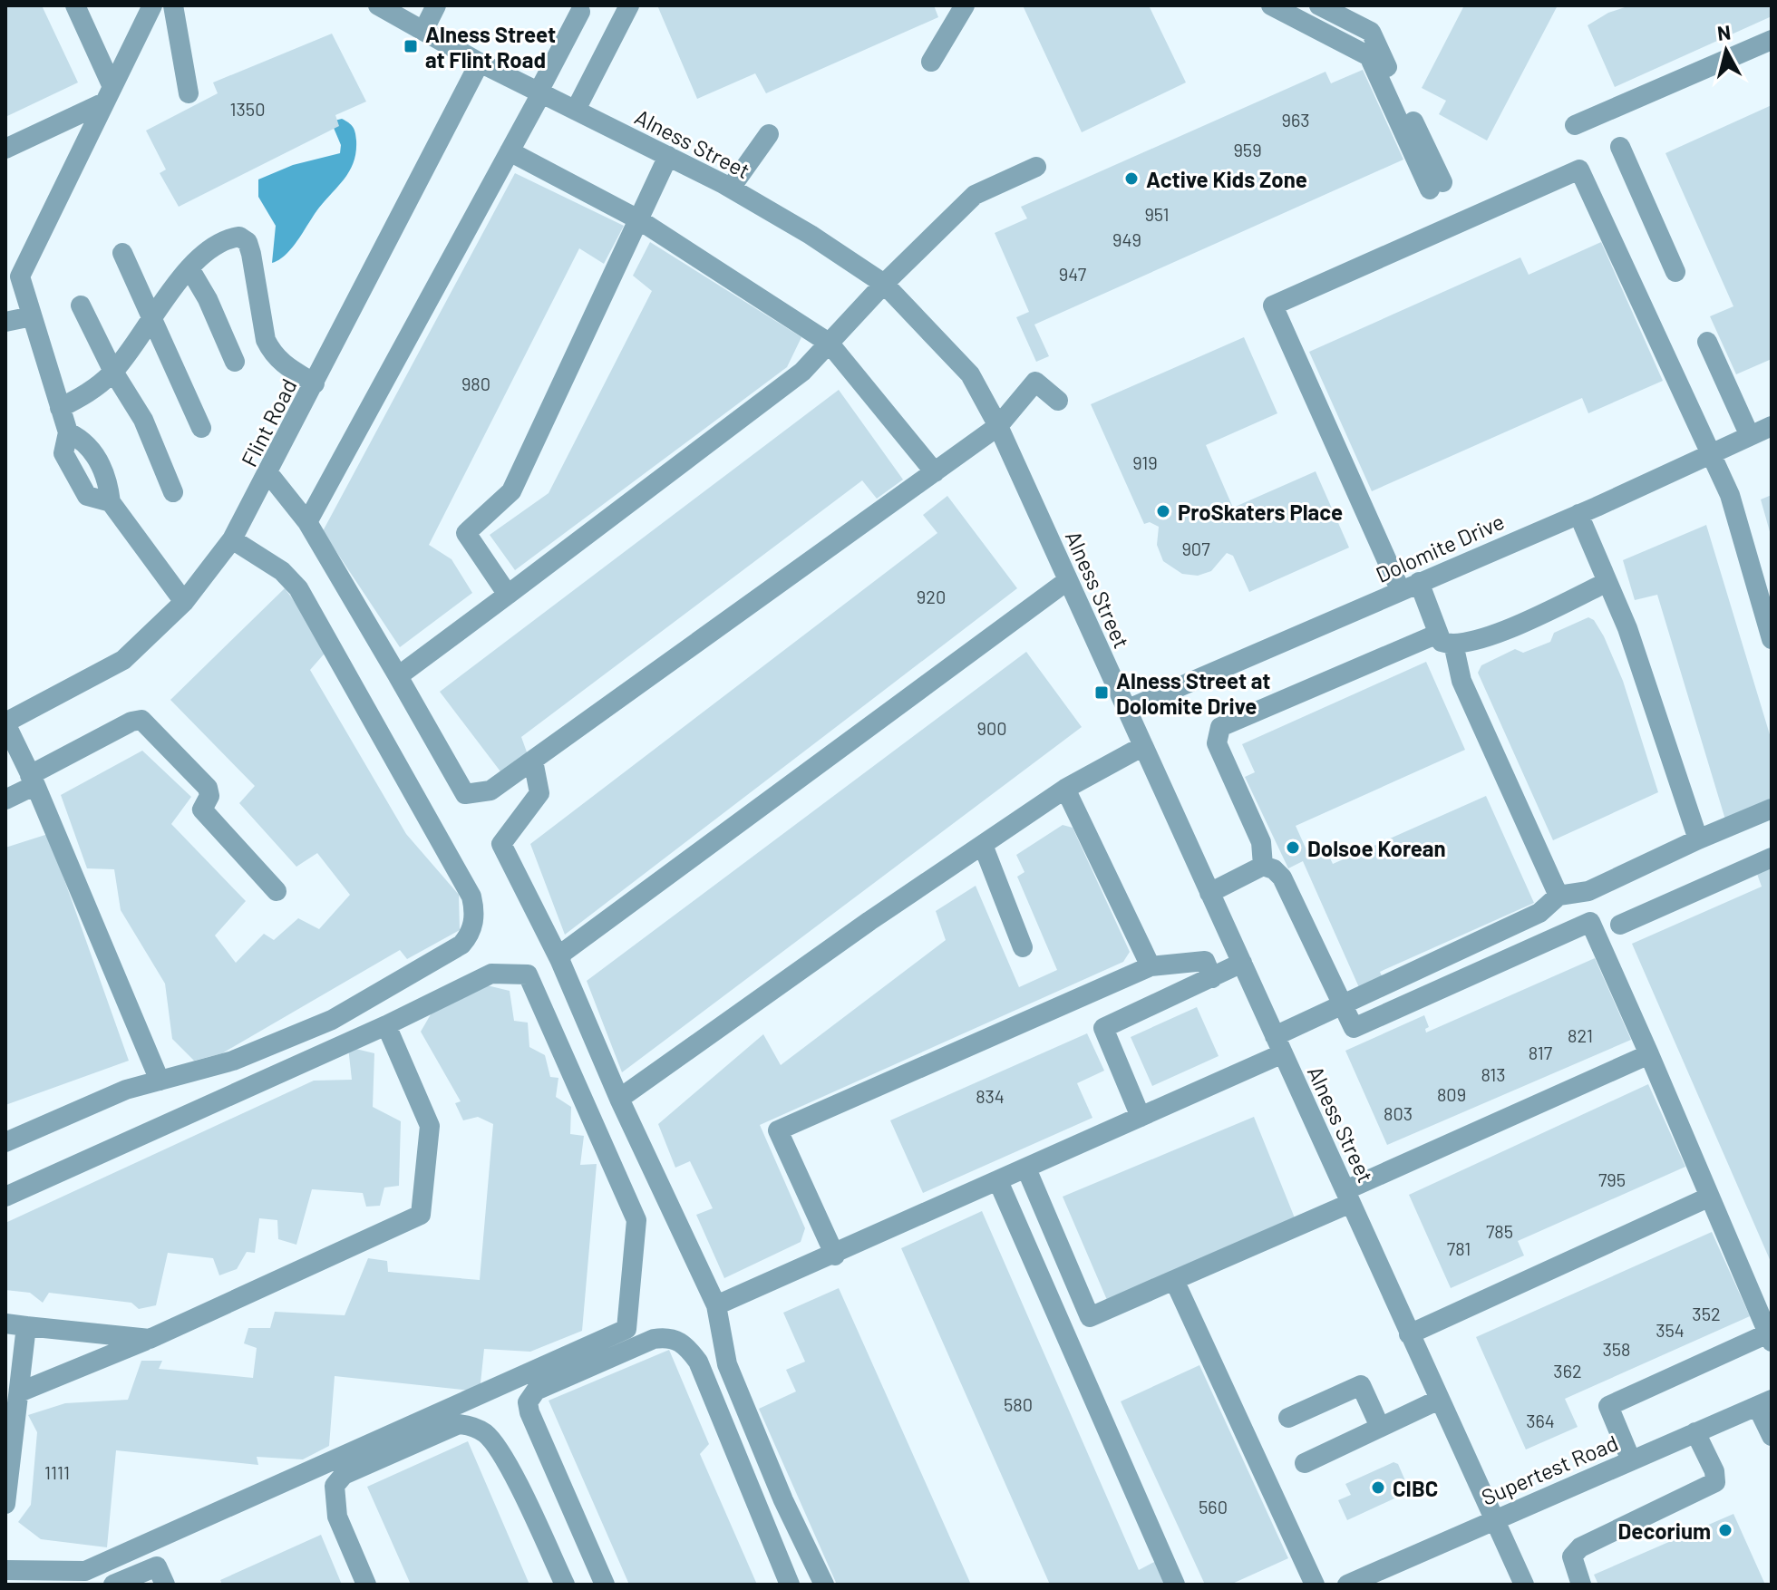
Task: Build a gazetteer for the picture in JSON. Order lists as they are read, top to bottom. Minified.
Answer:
{"streets":{"street":["Alness Street","Flint Road","Dolomite Drive","Supertest Road"]},"crossings":[["Alness Street","Flint Road"],["Alness Street","Dolomite Drive"],["Alness Street","Supertest Road"]],"places":{"transit":["Alness Street at Flint Road","Alness Street at Dolomite Drive"],"other":["Active Kids Zone","ProSkaters Place","Dolsoe Korean","CIBC","Decorium"]},"house_numbers":["1350","963","959","951","949","947","980","919","907","920","900","821","817","813","809","834","803","795","785","781","352","354","358","362","580","364","1111","560"],"north":"top"}
